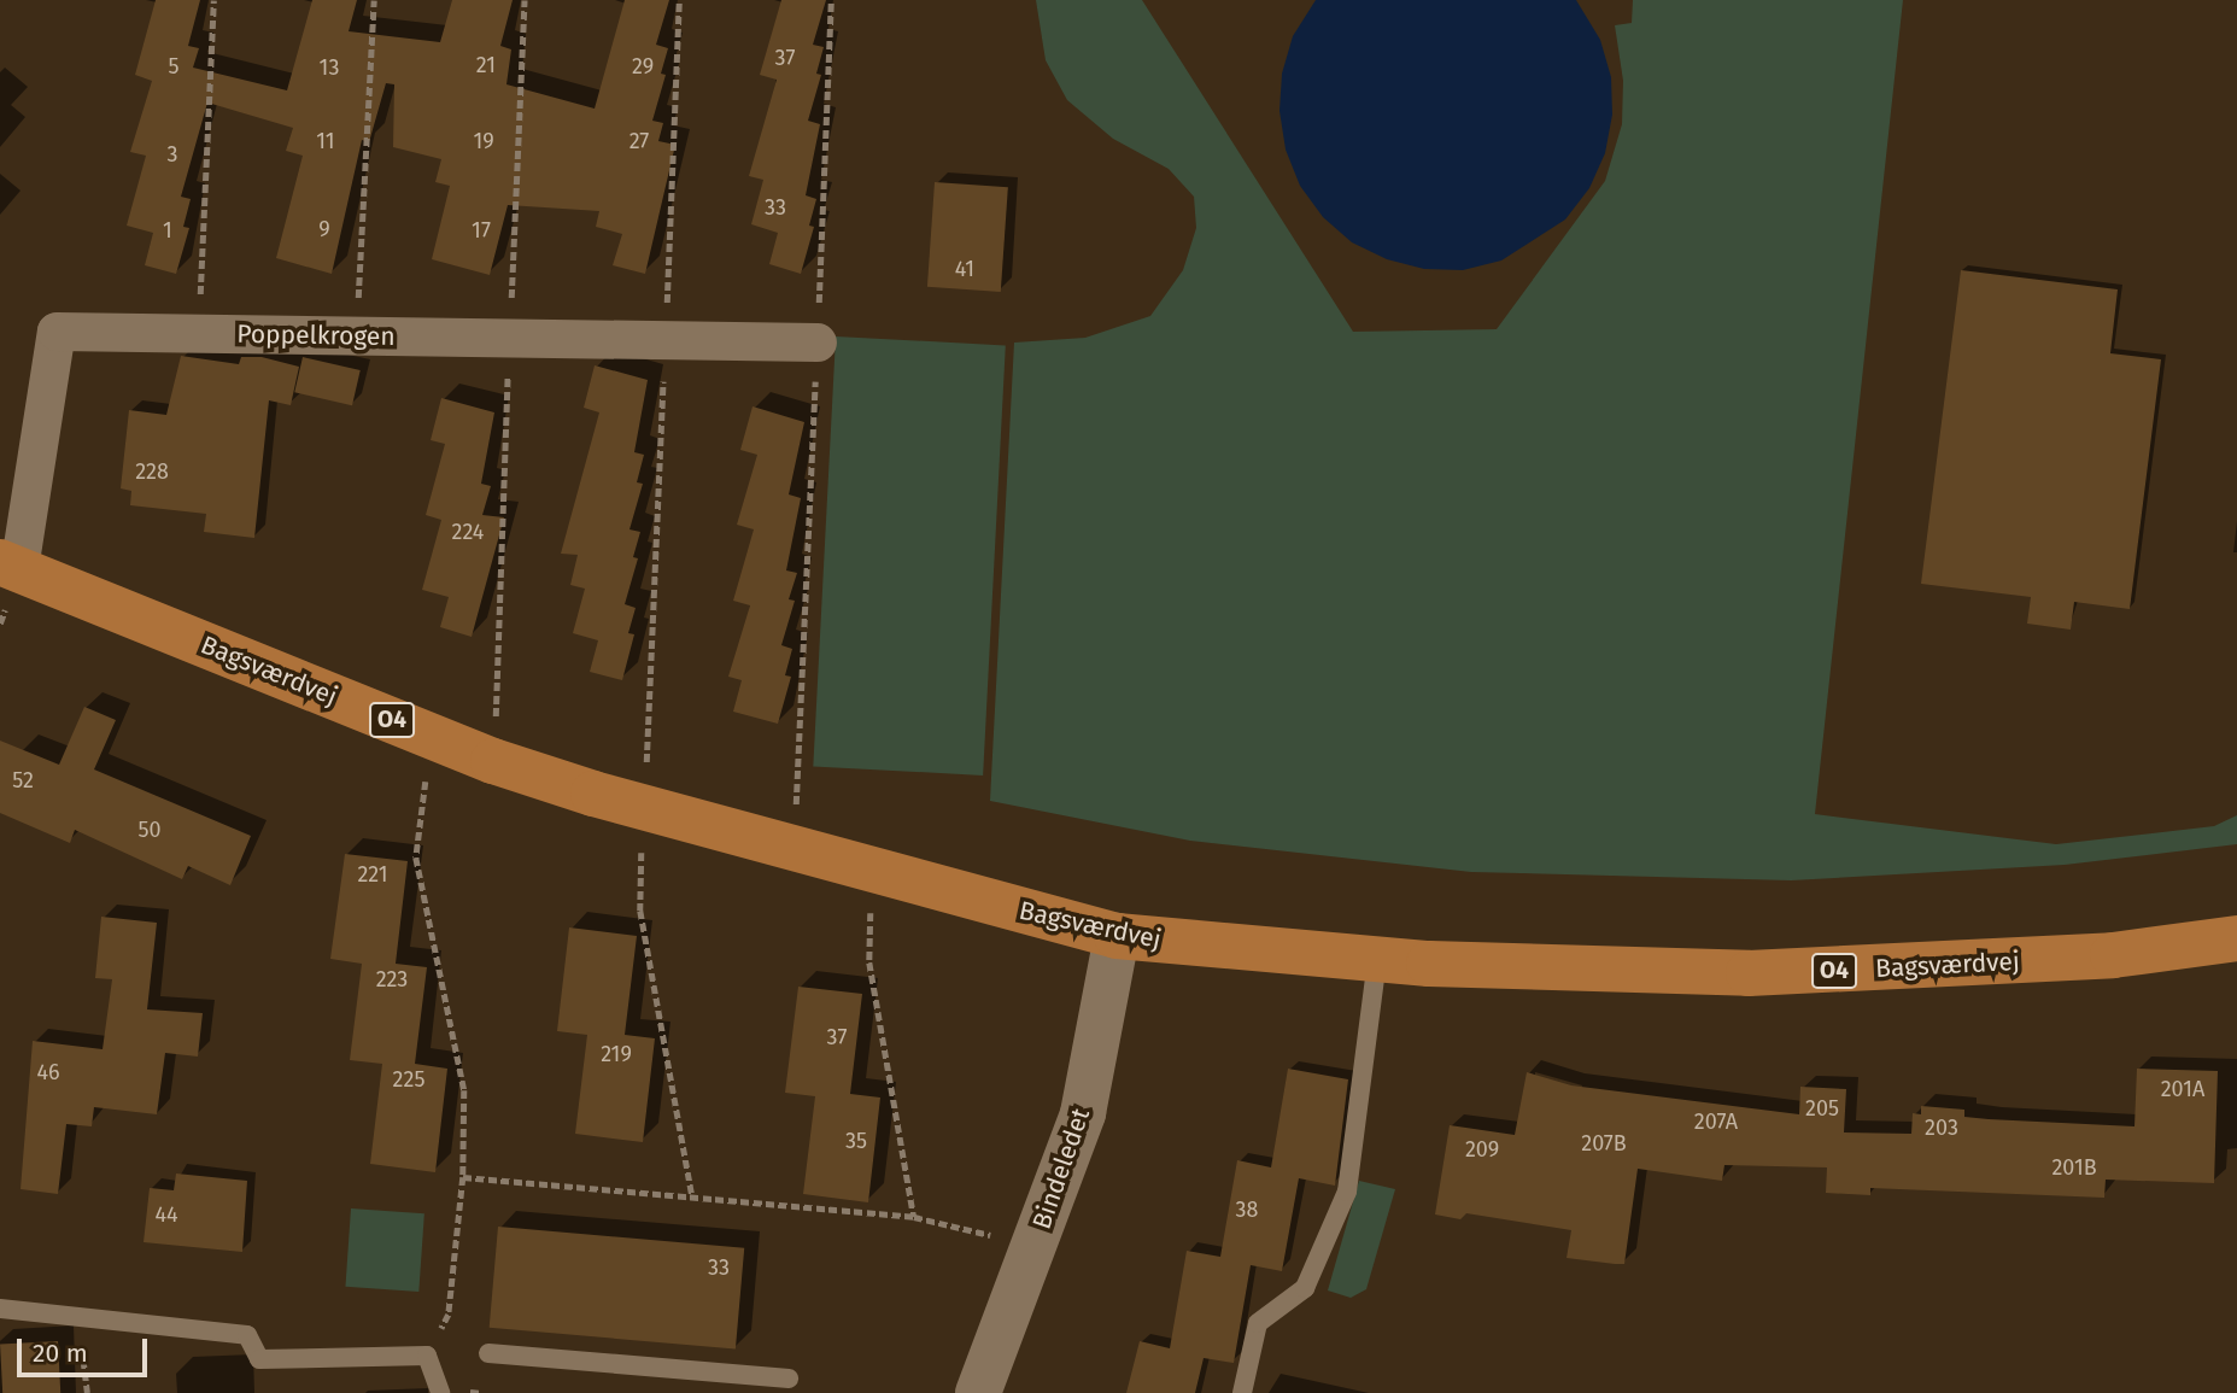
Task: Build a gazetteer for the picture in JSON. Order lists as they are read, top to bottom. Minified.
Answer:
{"streets":{"main road":["Bagsværdvej","O4"],"street":["Poppelkrogen","Bindeledet"]},"crossings":[["Poppelkrogen","Bagsværdvej"],["Bagsværdvej","Bindeledet"]],"house_numbers":["37","21","5","29","13","11","19","27","3","33","9","1","17","41","228","224","52","50","221","223","37","219","46","225","201A","205","207A","203","35","207B","209","201B","38","44","33"],"scale_bar":"20 m"}
